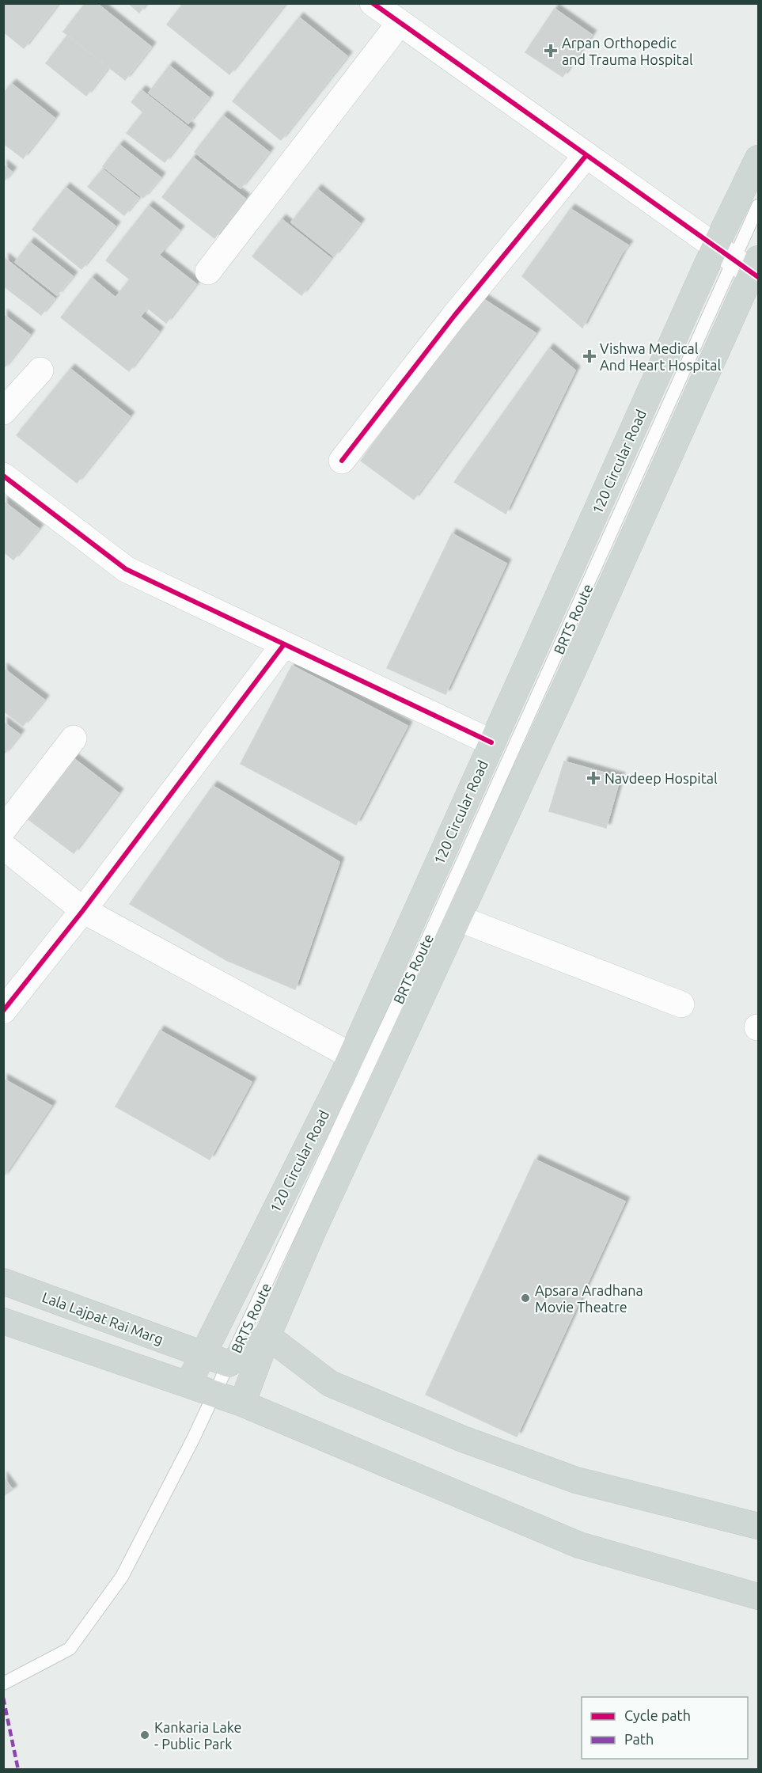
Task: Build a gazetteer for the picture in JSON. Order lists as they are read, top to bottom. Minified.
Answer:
{"streets":{"main road":["120 Circular Road","Lala Lajpat Rai Marg"],"lane":["BRTS Route"]},"crossings":[["120 Circular Road","BRTS Route"],["120 Circular Road","Lala Lajpat Rai Marg"],["BRTS Route","Lala Lajpat Rai Marg"]],"places":{"health":["Arpan Orthopedic and Trauma Hospital","Vishwa Medical And Heart Hospital","Navdeep Hospital"],"other":["Apsara Aradhana Movie Theatre","Kankaria Lake - Public Park"]},"legend":["Cycle path","Path"]}
